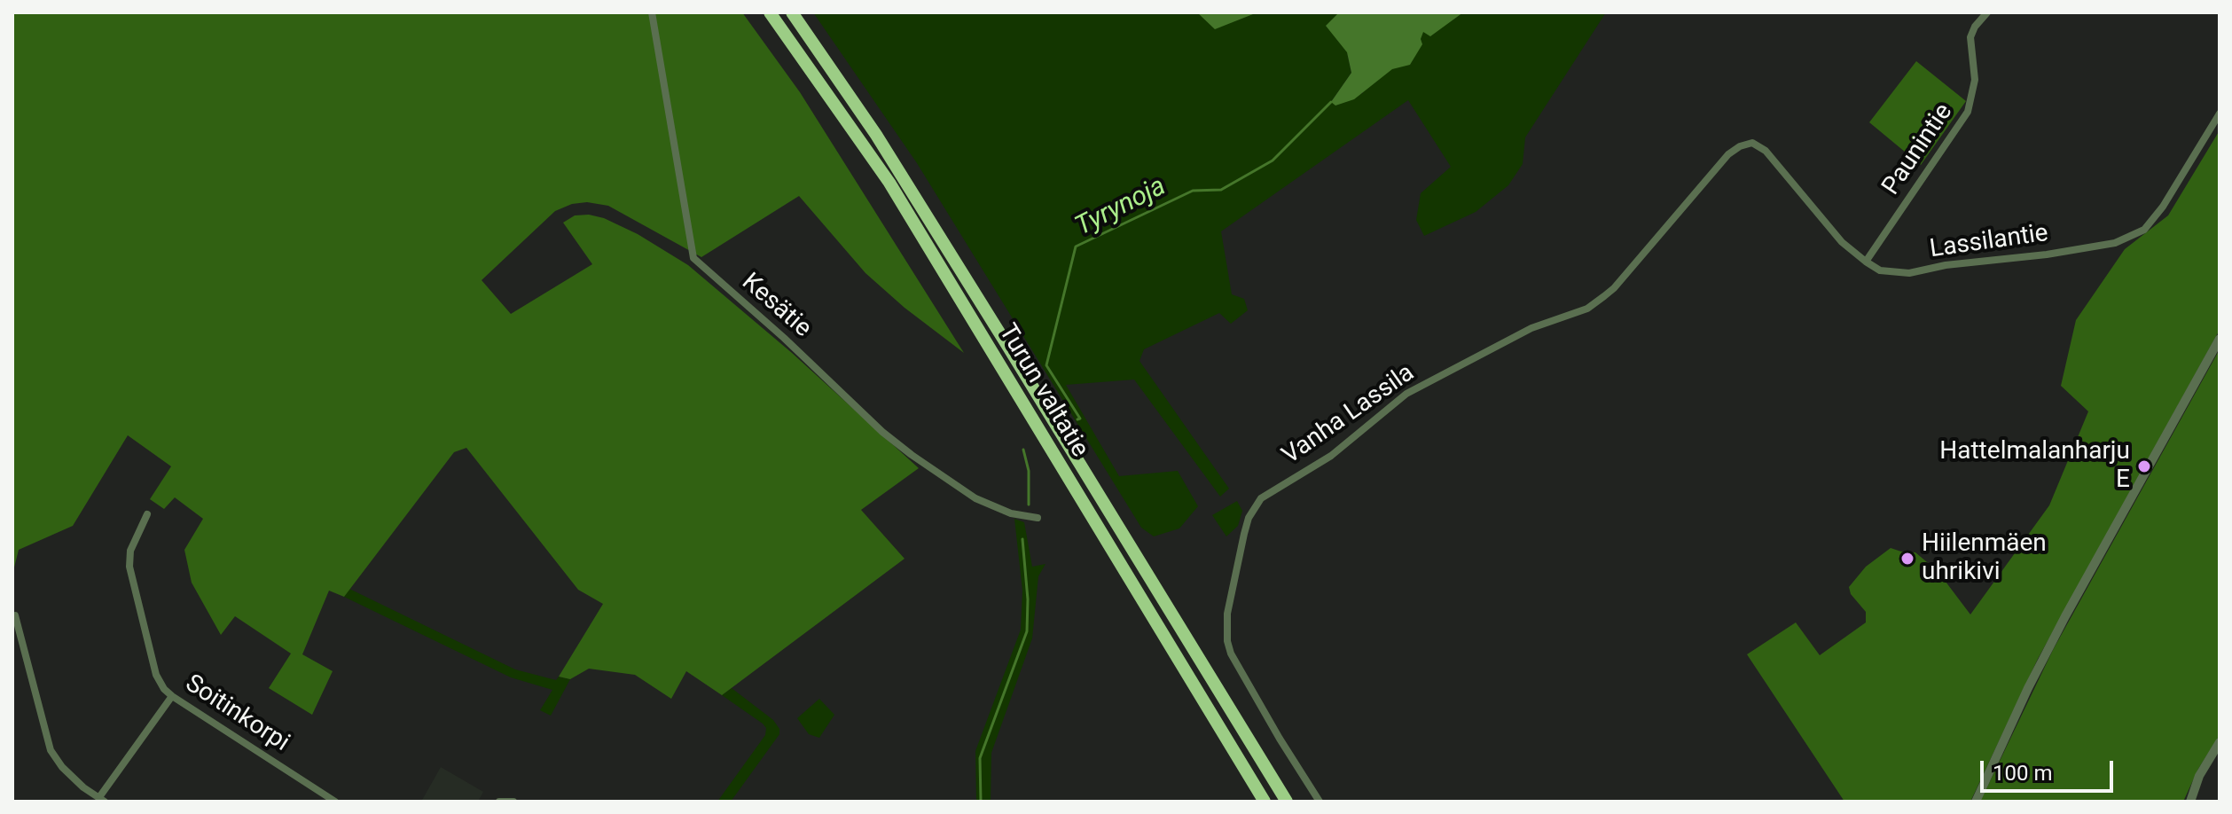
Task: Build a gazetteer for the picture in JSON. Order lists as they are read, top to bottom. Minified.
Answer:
{"streets":{"highway":["Turun valtatie"],"street":["Paunintie","Lassilantie","Kesätie","Vanha Lassila","Soitinkorpi"]},"crossings":[["Paunintie","Lassilantie"],["Lassilantie","Vanha Lassila"]],"water":["Tyrynoja"],"places":["Hattelmalanharju E","Hiilenmäen uhrikivi"],"scale_bar":"100 m"}
